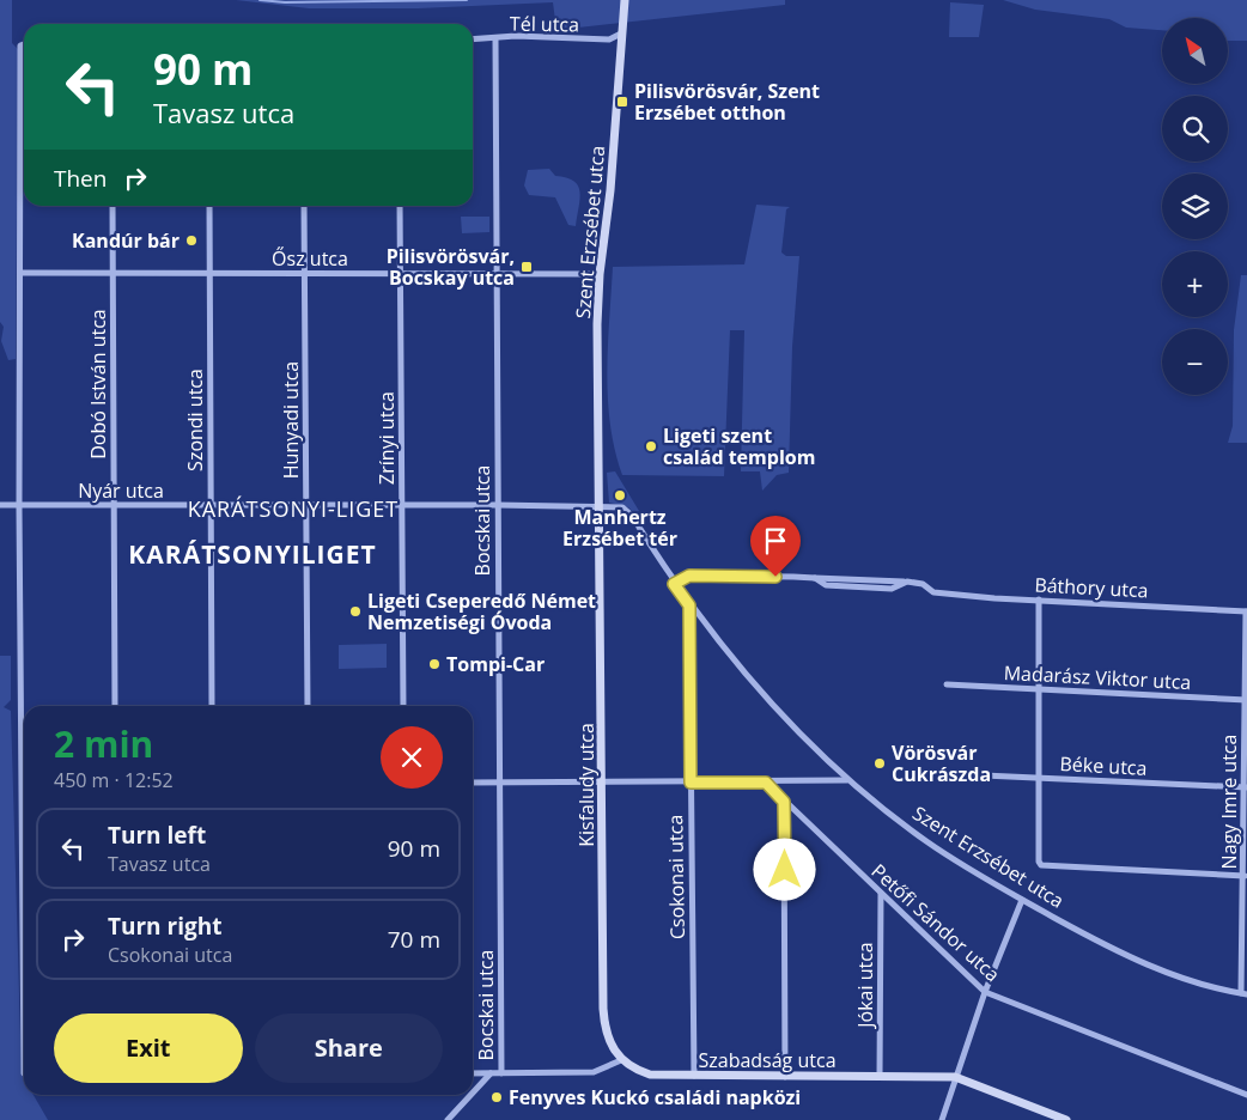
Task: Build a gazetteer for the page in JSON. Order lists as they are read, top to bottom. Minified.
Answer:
{"streets":{"street":["Tél utca","Szent Erzsébet utca","Ősz utca","Dobó István utca","Szondi utca","Hunyadi utca","Zrínyi utca","Nyár utca","Bocskai utca","Báthory utca","Madarász Viktor utca","Béke utca","Kisfaludy utca","Nagy Imre utca","Csokonai utca","Petőfi Sándor utca","Jókai utca","Szabadság utca"]},"crossings":[["Tél utca","Szent Erzsébet utca"],["Tél utca","Bocskai utca"],["Szent Erzsébet utca","Ősz utca"],["Szent Erzsébet utca","Nyár utca"],["Szent Erzsébet utca","Kisfaludy utca"],["Szent Erzsébet utca","Nagy Imre utca"],["Szent Erzsébet utca","Csokonai utca"],["Ősz utca","Dobó István utca"],["Ősz utca","Szondi utca"],["Ősz utca","Hunyadi utca"],["Ősz utca","Zrínyi utca"],["Ősz utca","Bocskai utca"],["Dobó István utca","Nyár utca"],["Szondi utca","Nyár utca"],["Hunyadi utca","Nyár utca"],["Zrínyi utca","Nyár utca"],["Nyár utca","Bocskai utca"],["Nyár utca","Kisfaludy utca"],["Báthory utca","Nagy Imre utca"],["Madarász Viktor utca","Nagy Imre utca"],["Béke utca","Nagy Imre utca"],["Kisfaludy utca","Szabadság utca"],["Csokonai utca","Szabadság utca"],["Petőfi Sándor utca","Jókai utca"],["Jókai utca","Szabadság utca"]],"districts":["KARÁTSONYI-LIGET","KARÁTSONYILIGET"],"places":{"transit":["Pilisvörösvár, Szent Erzsébet otthon","Pilisvörösvár, Bocskay utca"],"other":["Kandúr bár","Ligeti szent család templom","Manhertz Erzsébet tér","Ligeti Cseperedő Német Nemzetiségi Óvoda","Tompi-Car","Vörösvár Cukrászda","Fenyves Kuckó családi napközi"]},"north":"top left","page":{"map_buttons":["+","−"],"turn":["90 m","Tavasz utca"],"then":"Then","heading":["2 min","450 m · 12:52"],"list":[{"name":"Turn left","note":"Tavasz utca","value":"90 m"},{"name":"Turn right","note":"Csokonai utca","value":"70 m"}],"buttons":["Exit","Share"]}}
